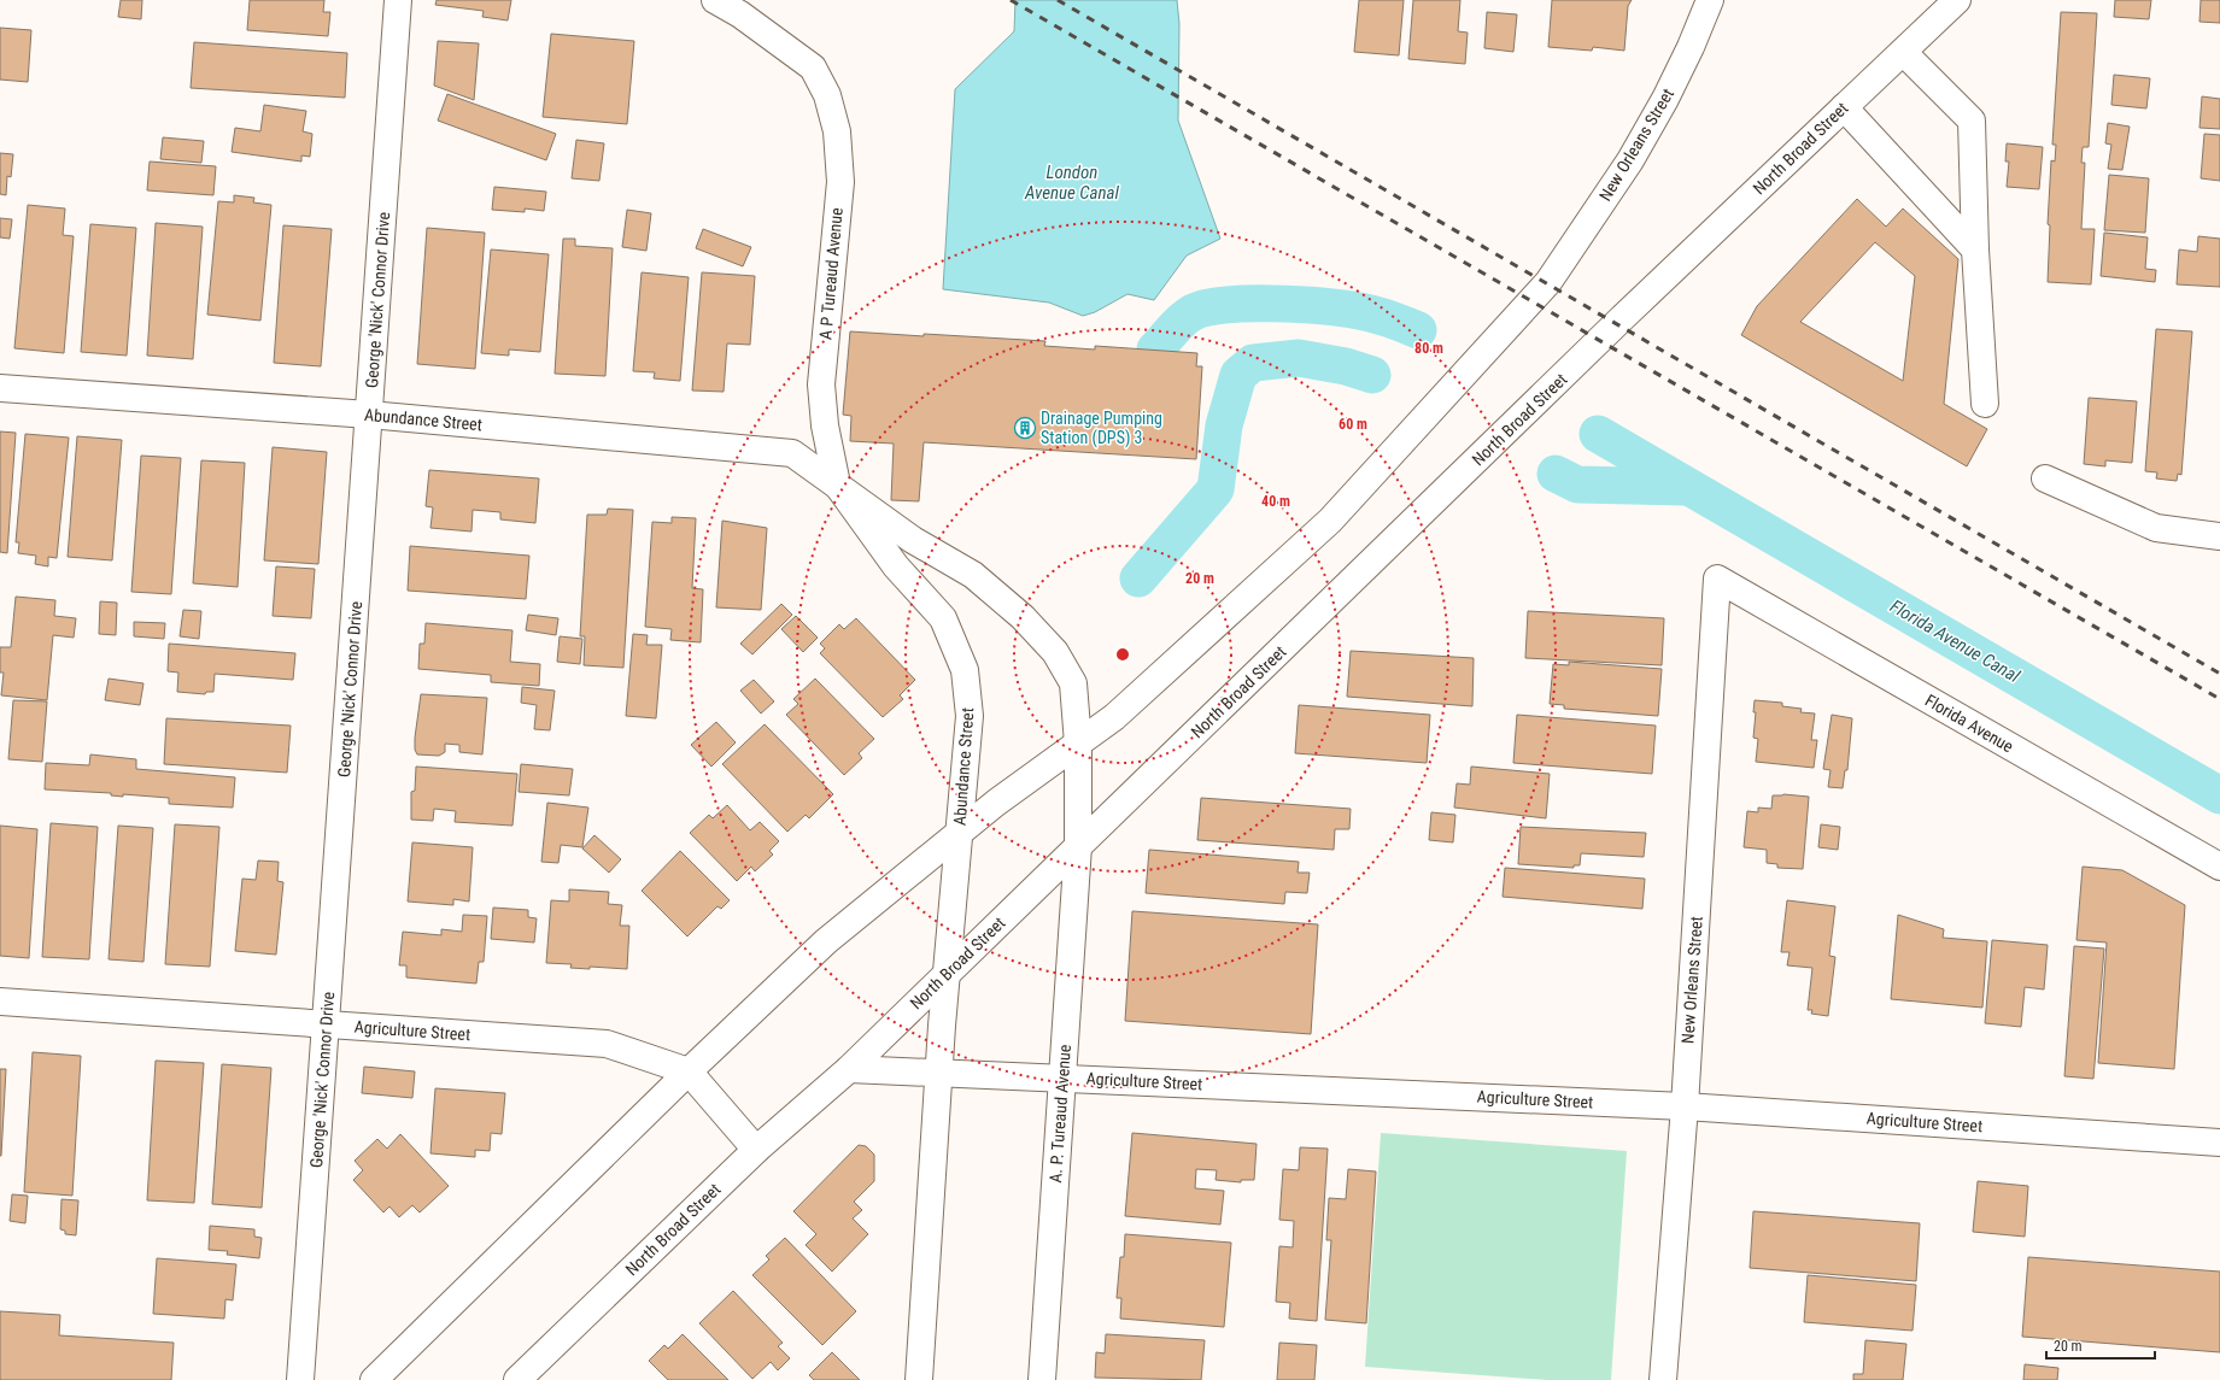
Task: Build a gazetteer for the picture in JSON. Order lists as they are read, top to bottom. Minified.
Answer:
{"streets":{"street":["New Orleans Street","North Broad Street","A P Tureaud Avenue","George 'Nick' Connor Drive","Abundance Street","Florida Avenue","Agriculture Street","A. P. Tureaud Avenue"]},"crossings":[["New Orleans Street","Abundance Street"],["New Orleans Street","Florida Avenue"],["New Orleans Street","Agriculture Street"],["North Broad Street","Abundance Street"],["North Broad Street","Agriculture Street"],["North Broad Street","A. P. Tureaud Avenue"],["A P Tureaud Avenue","Abundance Street"],["George 'Nick' Connor Drive","Abundance Street"],["George 'Nick' Connor Drive","Agriculture Street"],["Abundance Street","A. P. Tureaud Avenue"],["Agriculture Street","A. P. Tureaud Avenue"]],"water":["London Avenue Canal","Florida Avenue Canal"],"places":{"building":["Drainage Pumping Station (DPS) 3"]},"scale_bar":"20 m","rings":["80 m","60 m","40 m","20 m"]}
